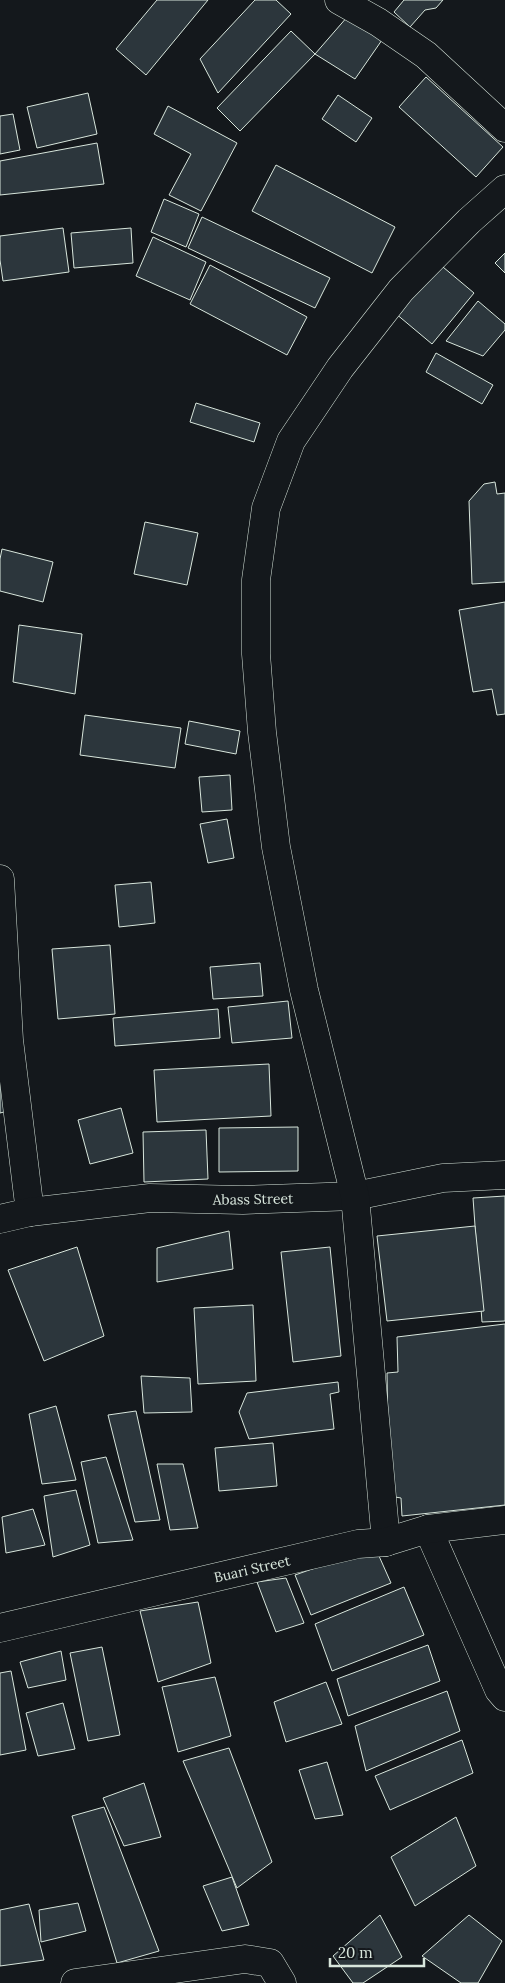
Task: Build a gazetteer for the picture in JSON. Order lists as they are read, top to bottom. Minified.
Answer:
{"streets":{"street":["Abass Street","Buari Street"]},"scale_bar":"20 m"}
